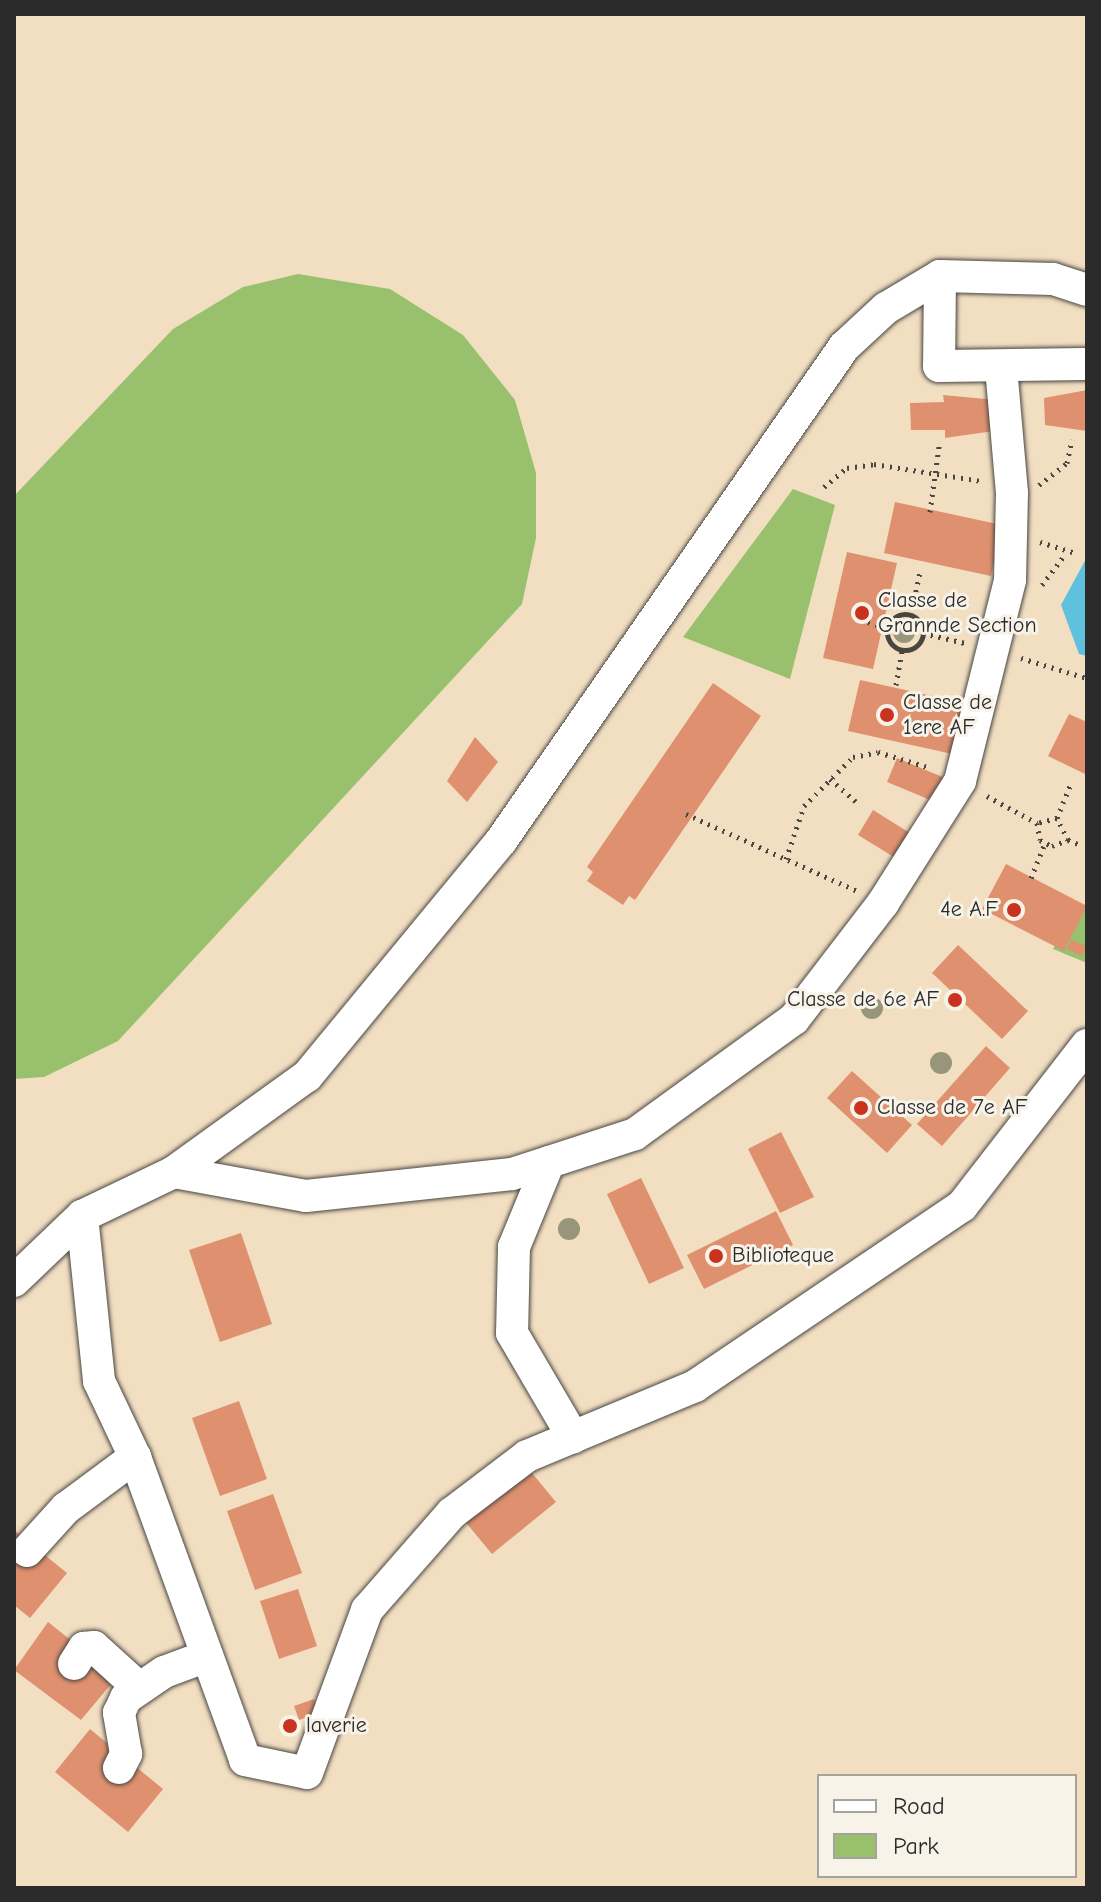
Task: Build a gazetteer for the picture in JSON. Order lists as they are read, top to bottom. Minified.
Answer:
{"places":["Classe de Grannde Section","Classe de 1ere AF","4e A.F","Classe de 6e AF","Classe de 7e AF","Biblioteque","laverie"],"legend":["Road","Park"]}
